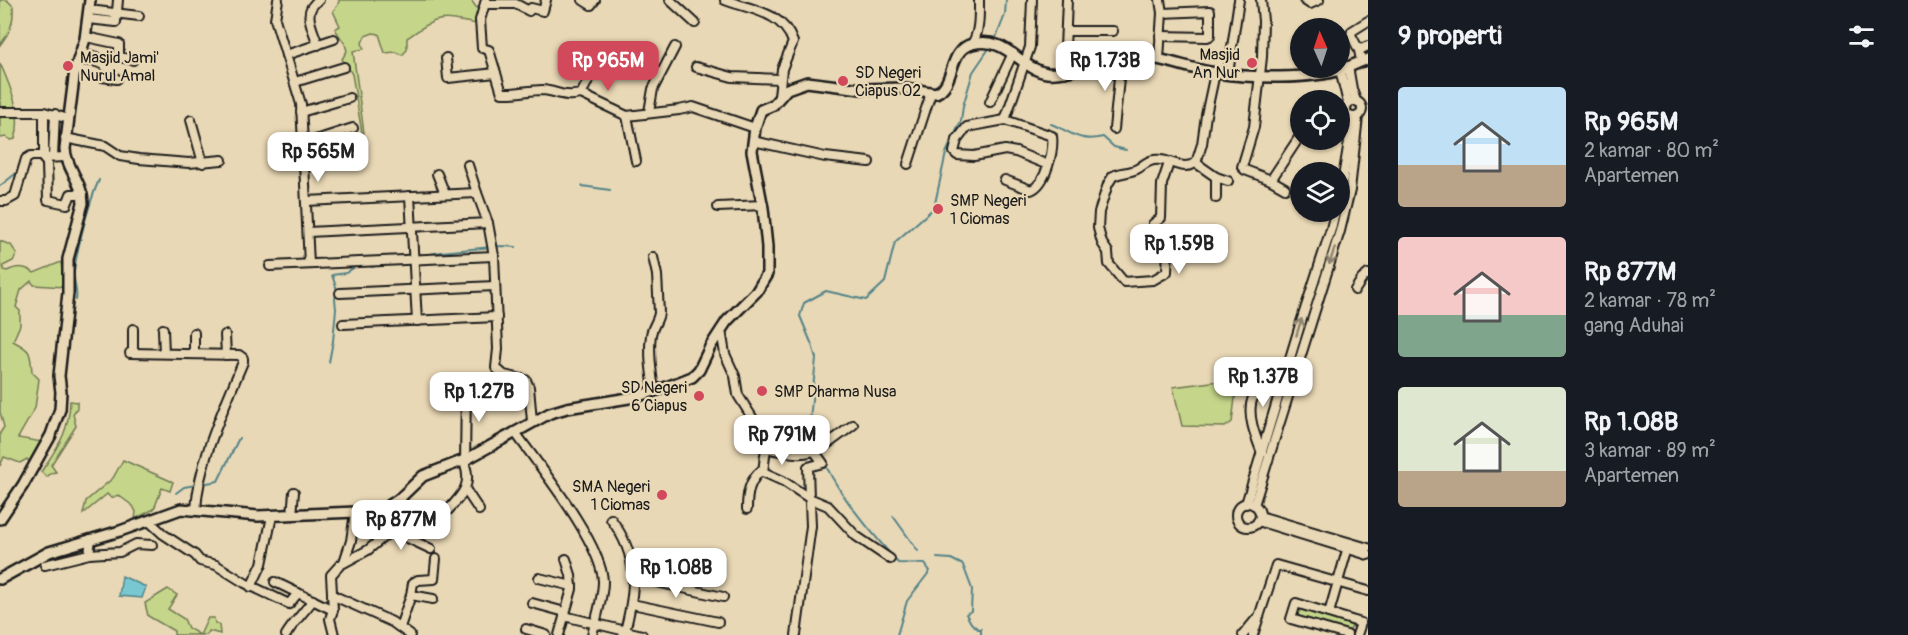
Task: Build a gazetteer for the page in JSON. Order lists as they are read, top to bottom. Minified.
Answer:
{"places":["Masjid An Nur","Masjid Jami' Nurul Amal","SD Negeri Ciapus 02","SMP Negeri 1 Ciomas","SMP Dharma Nusa","SD Negeri 6 Ciapus","SMA Negeri 1 Ciomas"],"north":"top","page":{"heading":"9 properti","price":["Rp 965M","Rp 1.73B","Rp 565M","Rp 1.59B","Rp 1.37B","Rp 1.27B","Rp 791M","Rp 877M","Rp 1.08B"],"list":[{"name":"Rp 965M","note":"2 kamar · 80 m² · Apartemen"},{"name":"Rp 877M","note":"2 kamar · 78 m² · gang Aduhai"},{"name":"Rp 1.08B","note":"3 kamar · 89 m² · Apartemen"}]}}
